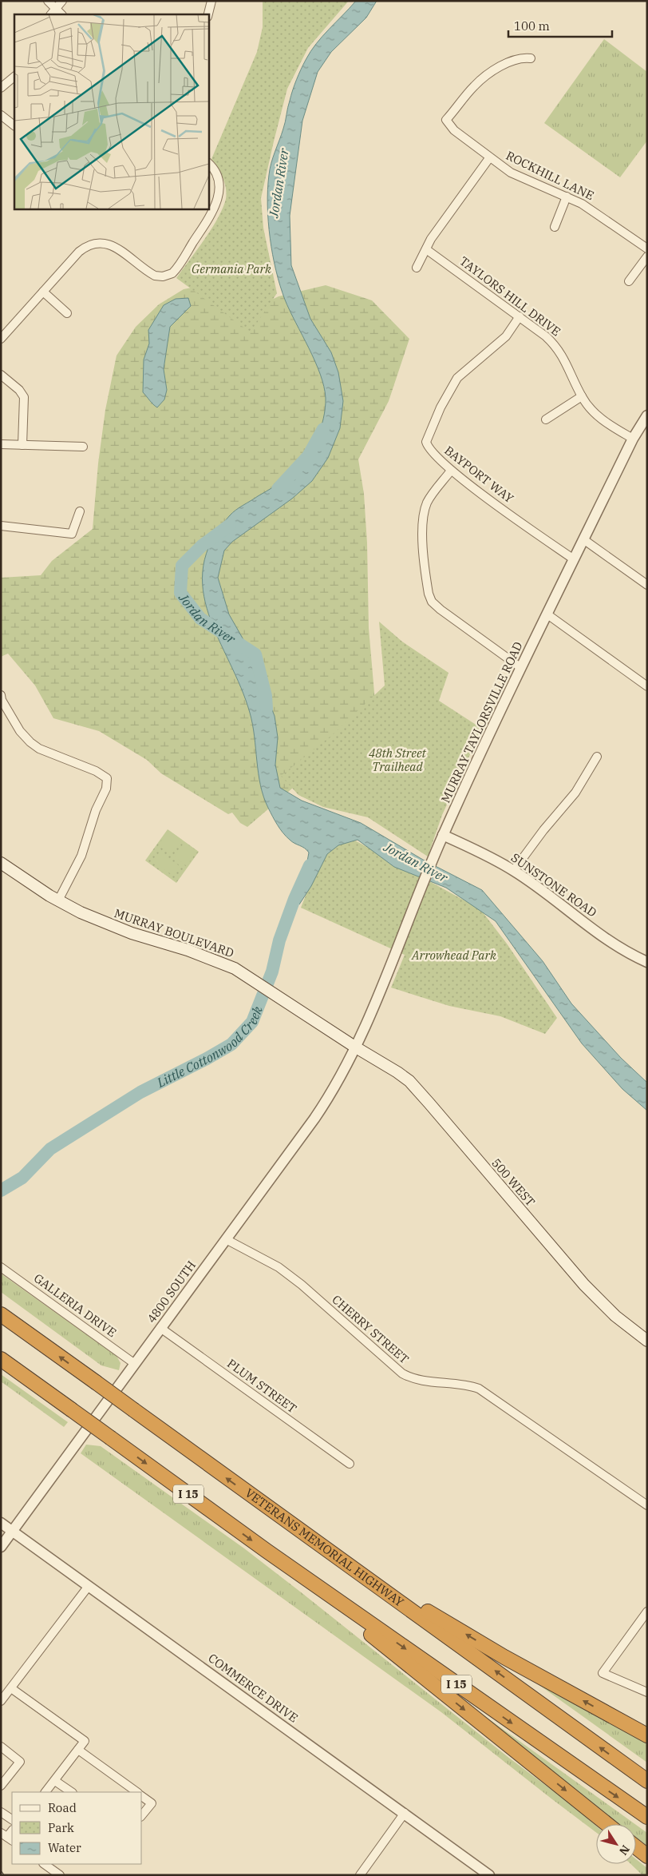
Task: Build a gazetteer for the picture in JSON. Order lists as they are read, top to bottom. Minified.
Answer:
{"streets":{"highway":["I 15","VETERANS MEMORIAL HIGHWAY"],"main road":["MURRAY BOULEVARD","500 WEST"],"street":["ROCKHILL LANE","TAYLORS HILL DRIVE","BAYPORT WAY","MURRAY TAYLORSVILLE ROAD","SUNSTONE ROAD","4800 SOUTH","GALLERIA DRIVE","CHERRY STREET","PLUM STREET","COMMERCE DRIVE"]},"crossings":[["TAYLORS HILL DRIVE","BAYPORT WAY"],["TAYLORS HILL DRIVE","MURRAY TAYLORSVILLE ROAD"],["BAYPORT WAY","MURRAY TAYLORSVILLE ROAD"],["MURRAY TAYLORSVILLE ROAD","SUNSTONE ROAD"],["MURRAY TAYLORSVILLE ROAD","MURRAY BOULEVARD"],["MURRAY TAYLORSVILLE ROAD","500 WEST"],["MURRAY TAYLORSVILLE ROAD","4800 SOUTH"],["MURRAY BOULEVARD","500 WEST"],["MURRAY BOULEVARD","4800 SOUTH"],["500 WEST","4800 SOUTH"],["4800 SOUTH","GALLERIA DRIVE"],["4800 SOUTH","CHERRY STREET"],["4800 SOUTH","PLUM STREET"],["4800 SOUTH","COMMERCE DRIVE"]],"water":["Jordan River","Little Cottonwood Creek"],"parks":["Germania Park","48th Street Trailhead","Arrowhead Park"],"legend":["Road","Park","Water"],"scale_bar":"100 m","north":"bottom right"}
